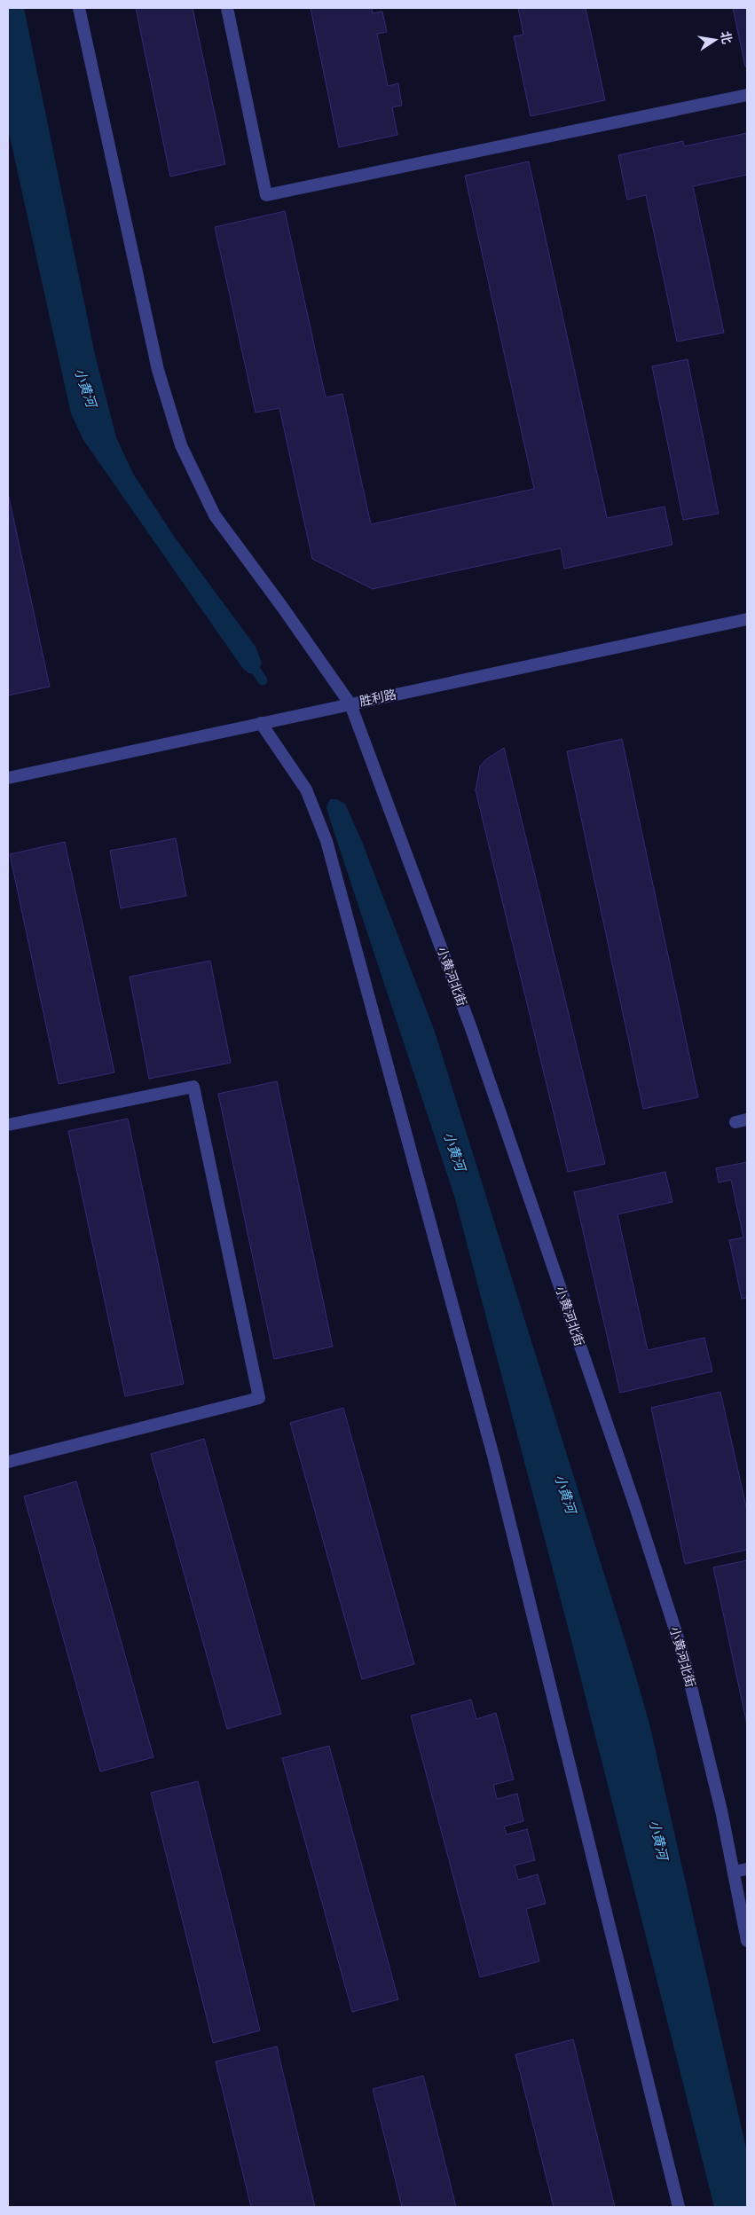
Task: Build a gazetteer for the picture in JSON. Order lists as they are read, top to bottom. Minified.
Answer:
{"streets":{"street":["胜利路","小黄河北街"]},"crossings":[["胜利路","小黄河北街"]],"water":["小黄河"],"north":"right"}
